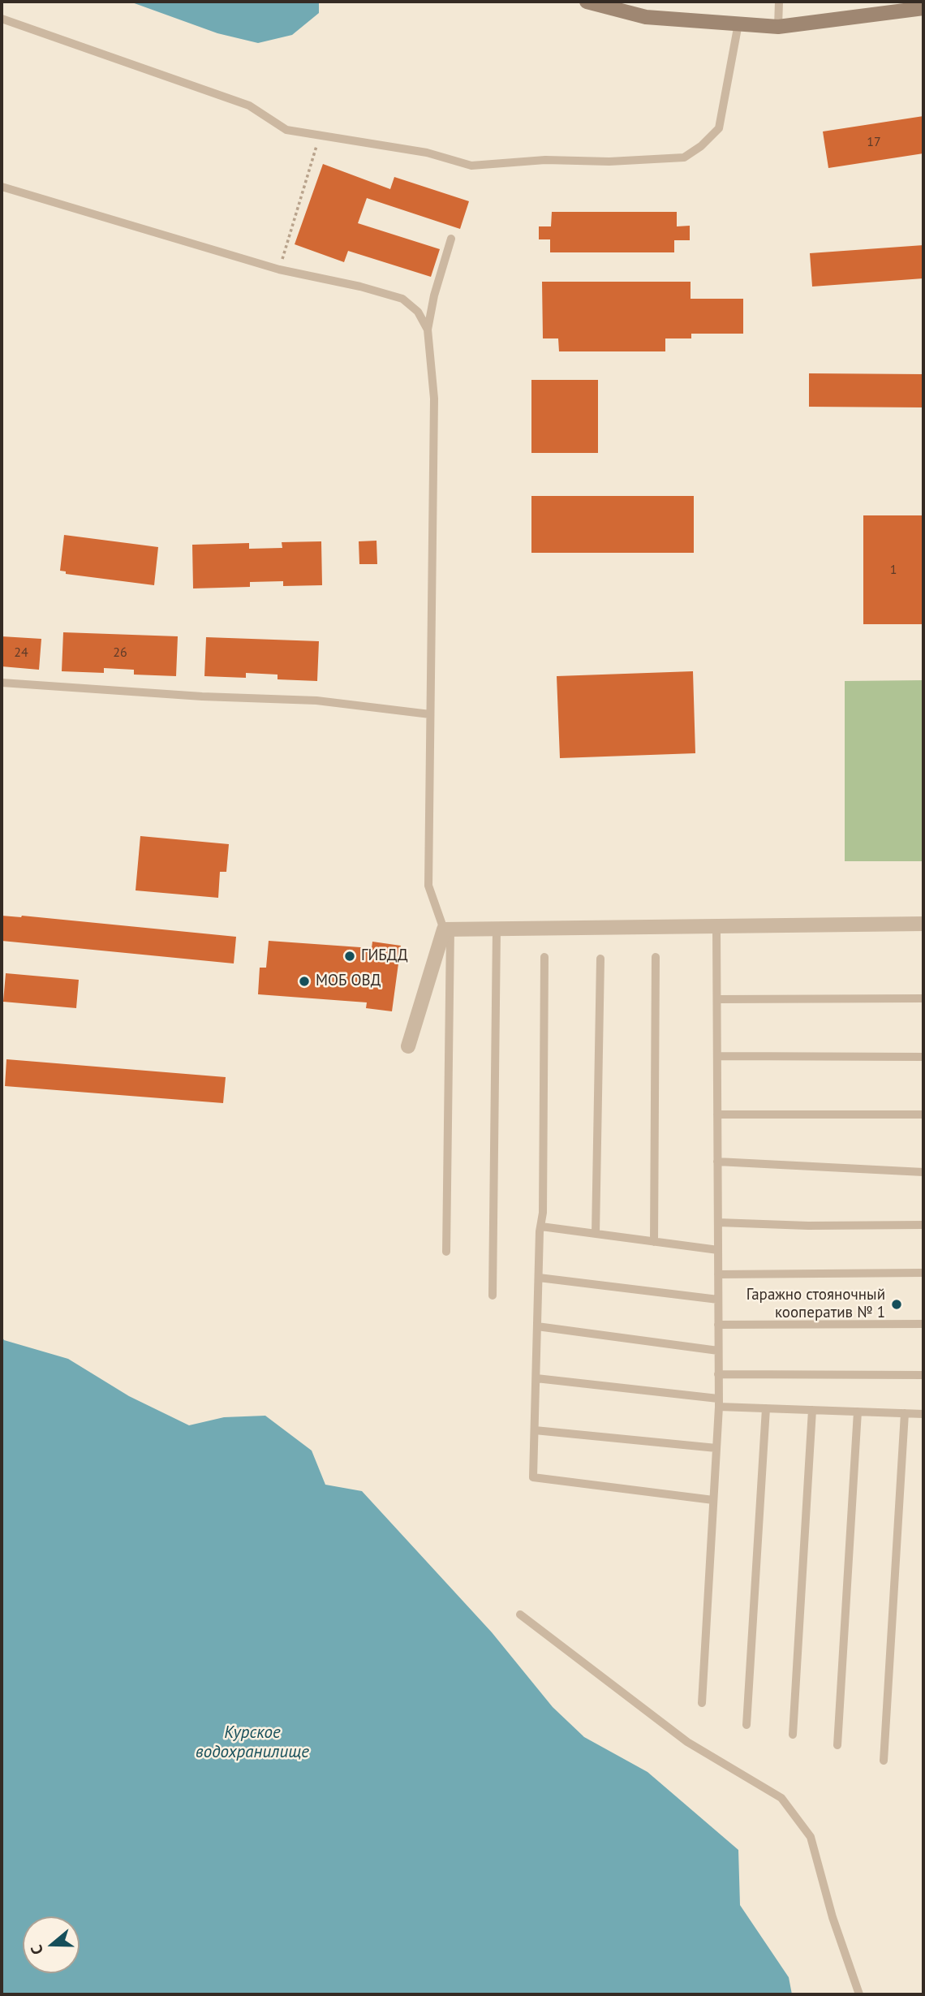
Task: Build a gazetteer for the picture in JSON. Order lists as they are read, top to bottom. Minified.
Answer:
{"water":["Курское водохранилище"],"places":["ГИБДД","МОБ ОВД","Гаражно стояночный кооператив № 1"],"house_numbers":["17","1","24","26"],"north":"left"}
